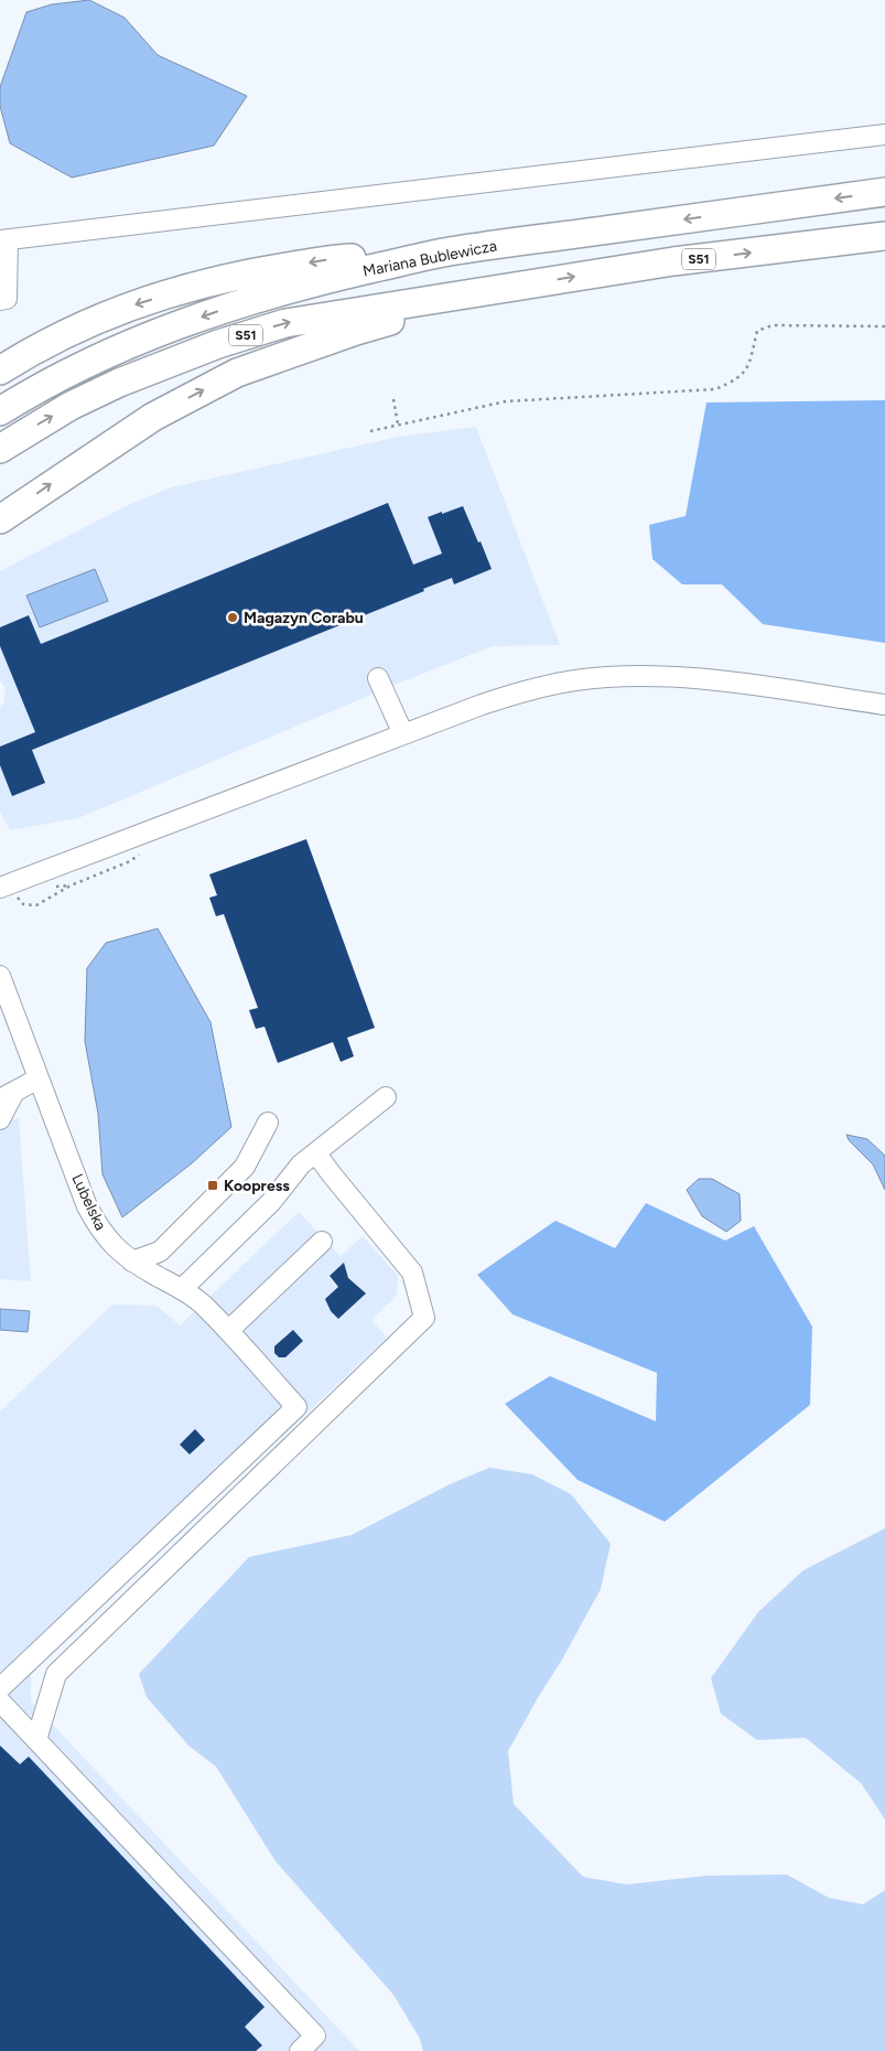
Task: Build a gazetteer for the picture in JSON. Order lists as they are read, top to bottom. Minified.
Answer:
{"streets":{"highway":["Mariana Bublewicza","S51"],"street":["Lubelska"]},"places":{"other":["Magazyn Corabu"],"transit":["Koopress"]}}
